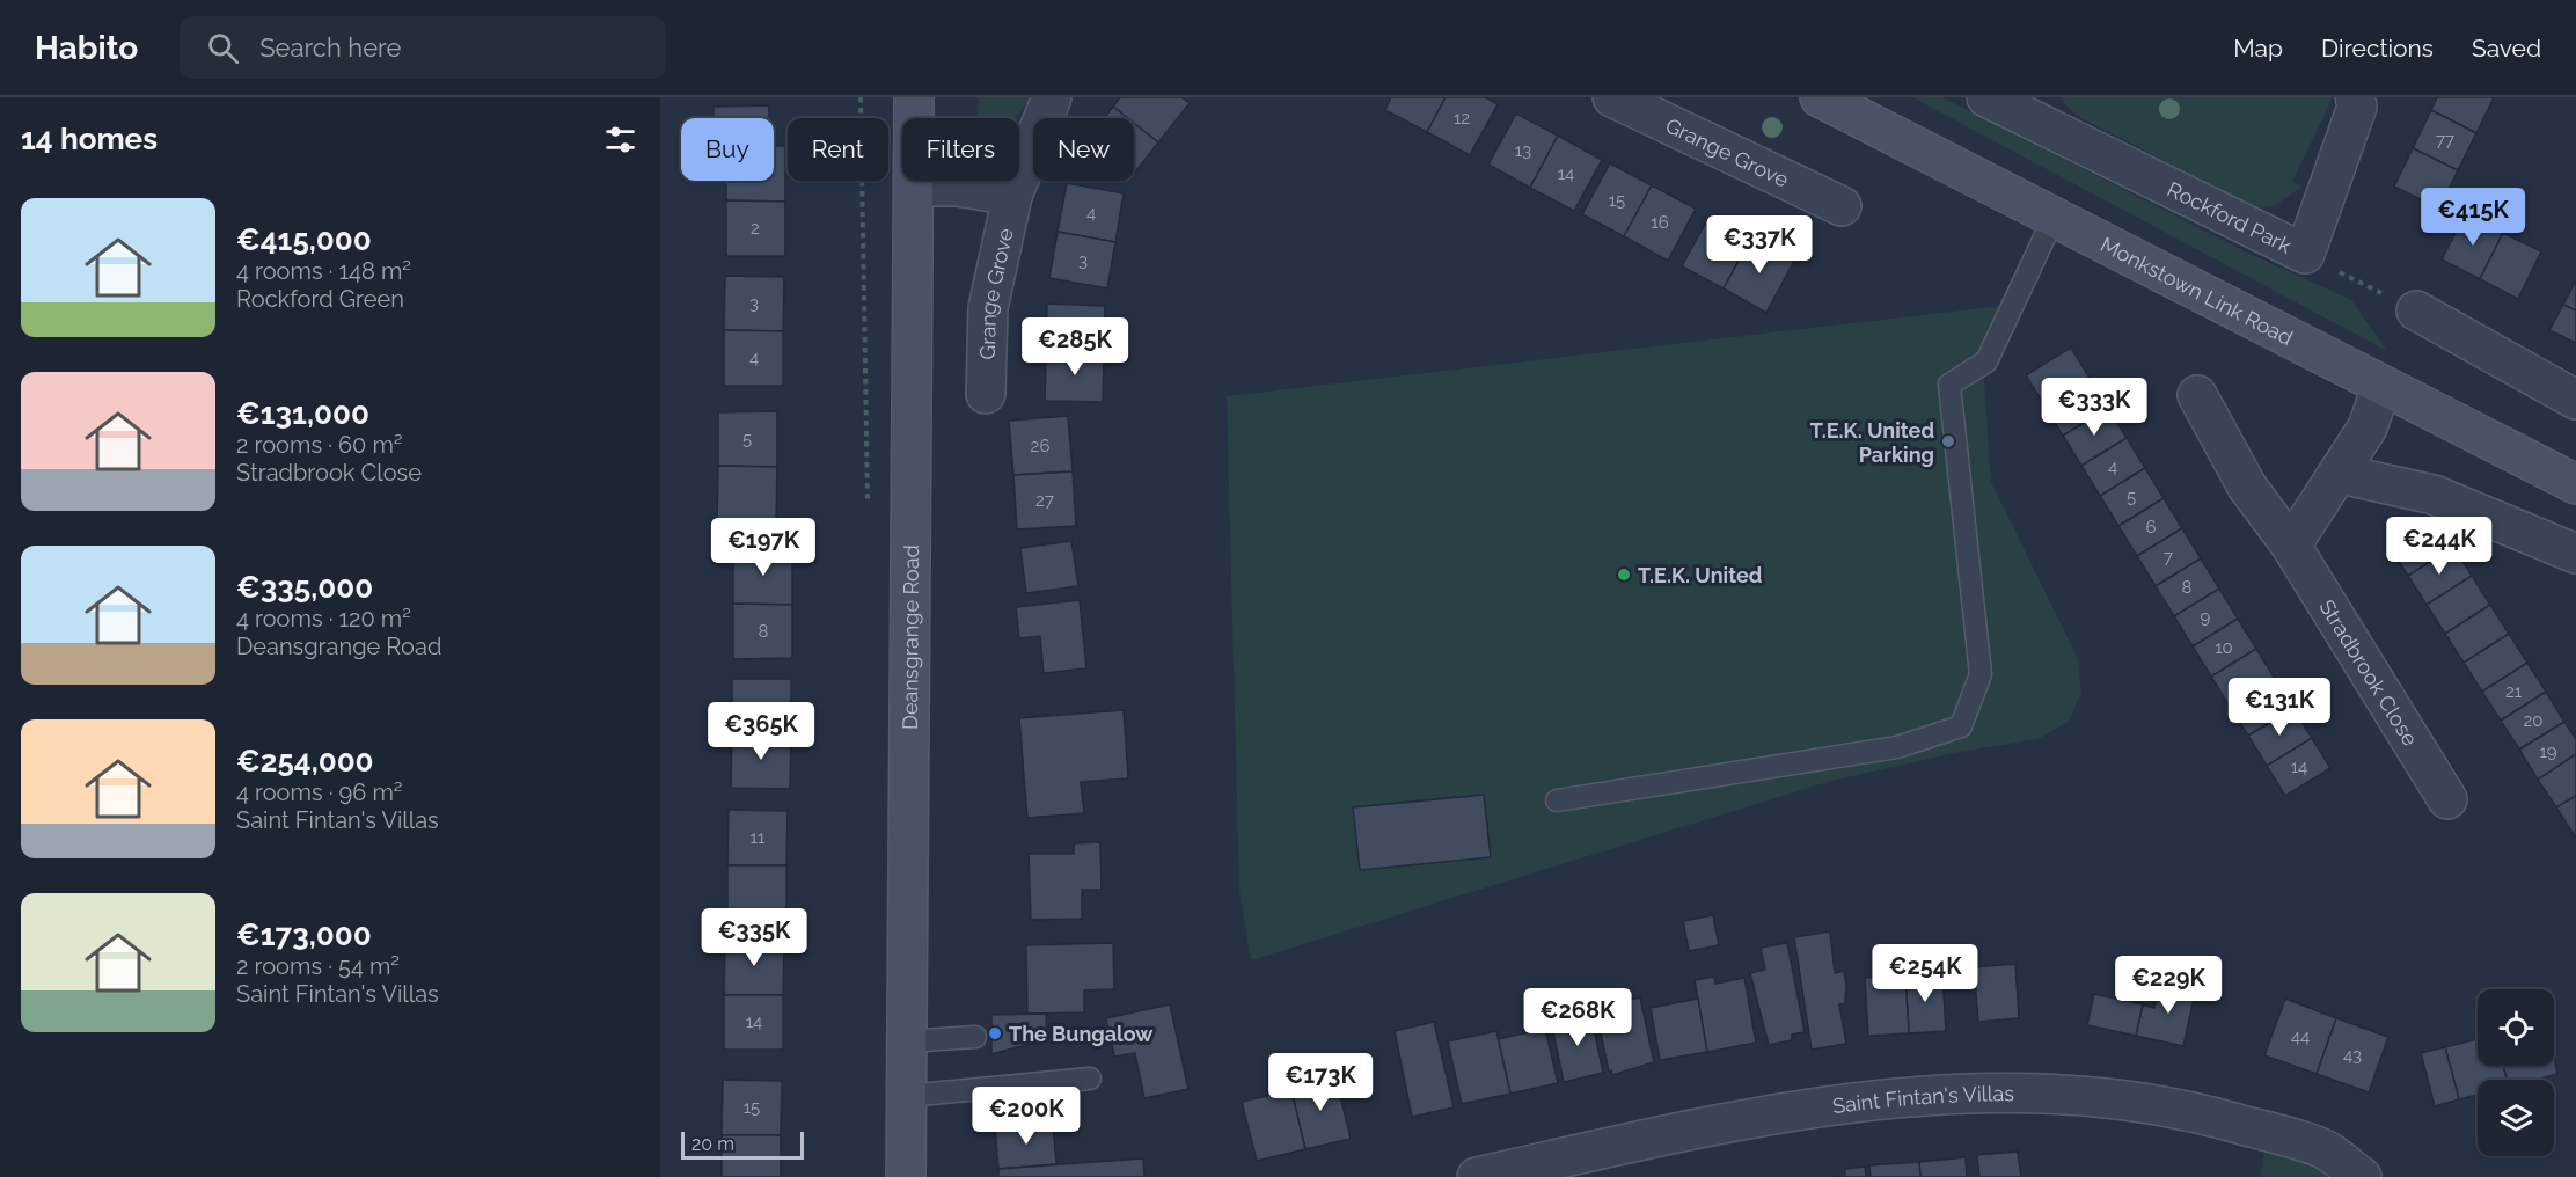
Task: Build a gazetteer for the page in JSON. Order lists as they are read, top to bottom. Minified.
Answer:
{"streets":{"main road":["Monkstown Link Road","Deansgrange Road"],"street":["Grange Grove","Rockford Park","Stradbrook Close","Saint Fintan's Villas"]},"places":["T.E.K. United Parking","T.E.K. United","The Bungalow"],"house_numbers":["12","77","13","14","15","4","16","2","3","3","4","5","26","4","5","27","6","7","8","9","8","10","21","20","19","14","11","14","44","43","15"],"scale_bar":"20 m","page":{"header":"Habito","search":"Search here","nav":["Map","Directions","Saved"],"heading":"14 homes","chip":["Buy","Rent","Filters","New"],"list":[{"name":"€415,000","note":"4 rooms · 148 m² · Rockford Green"},{"name":"€131,000","note":"2 rooms · 60 m² · Stradbrook Close"},{"name":"€335,000","note":"4 rooms · 120 m² · Deansgrange Road"},{"name":"€254,000","note":"4 rooms · 96 m² · Saint Fintan's Villas"},{"name":"€173,000","note":"2 rooms · 54 m² · Saint Fintan's Villas"}],"price":["€415K","€337K","€285K","€333K","€244K","€197K","€131K","€365K","€335K","€254K","€229K","€268K","€173K","€200K"],"scale":"20 m"}}
